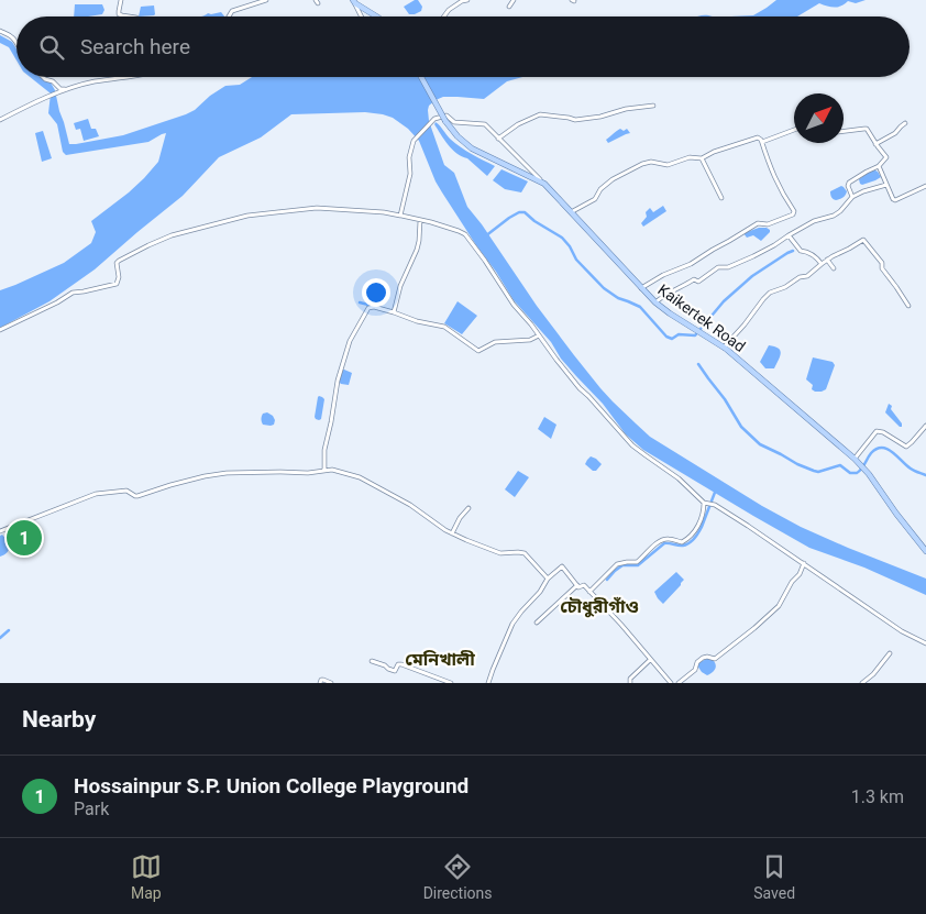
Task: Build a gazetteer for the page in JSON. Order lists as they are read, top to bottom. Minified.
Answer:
{"streets":{"main road":["Kaikertek Road"]},"districts":["চৌধুরীগাঁও","মেনিখালী"],"north":"top right","page":{"search":"Search here","pins":"1","heading":"Nearby","list":[{"mark":"1","name":"Hossainpur S.P. Union College Playground","note":"Park","value":"1.3 km"}],"nav":["Map","Directions","Saved"]}}
